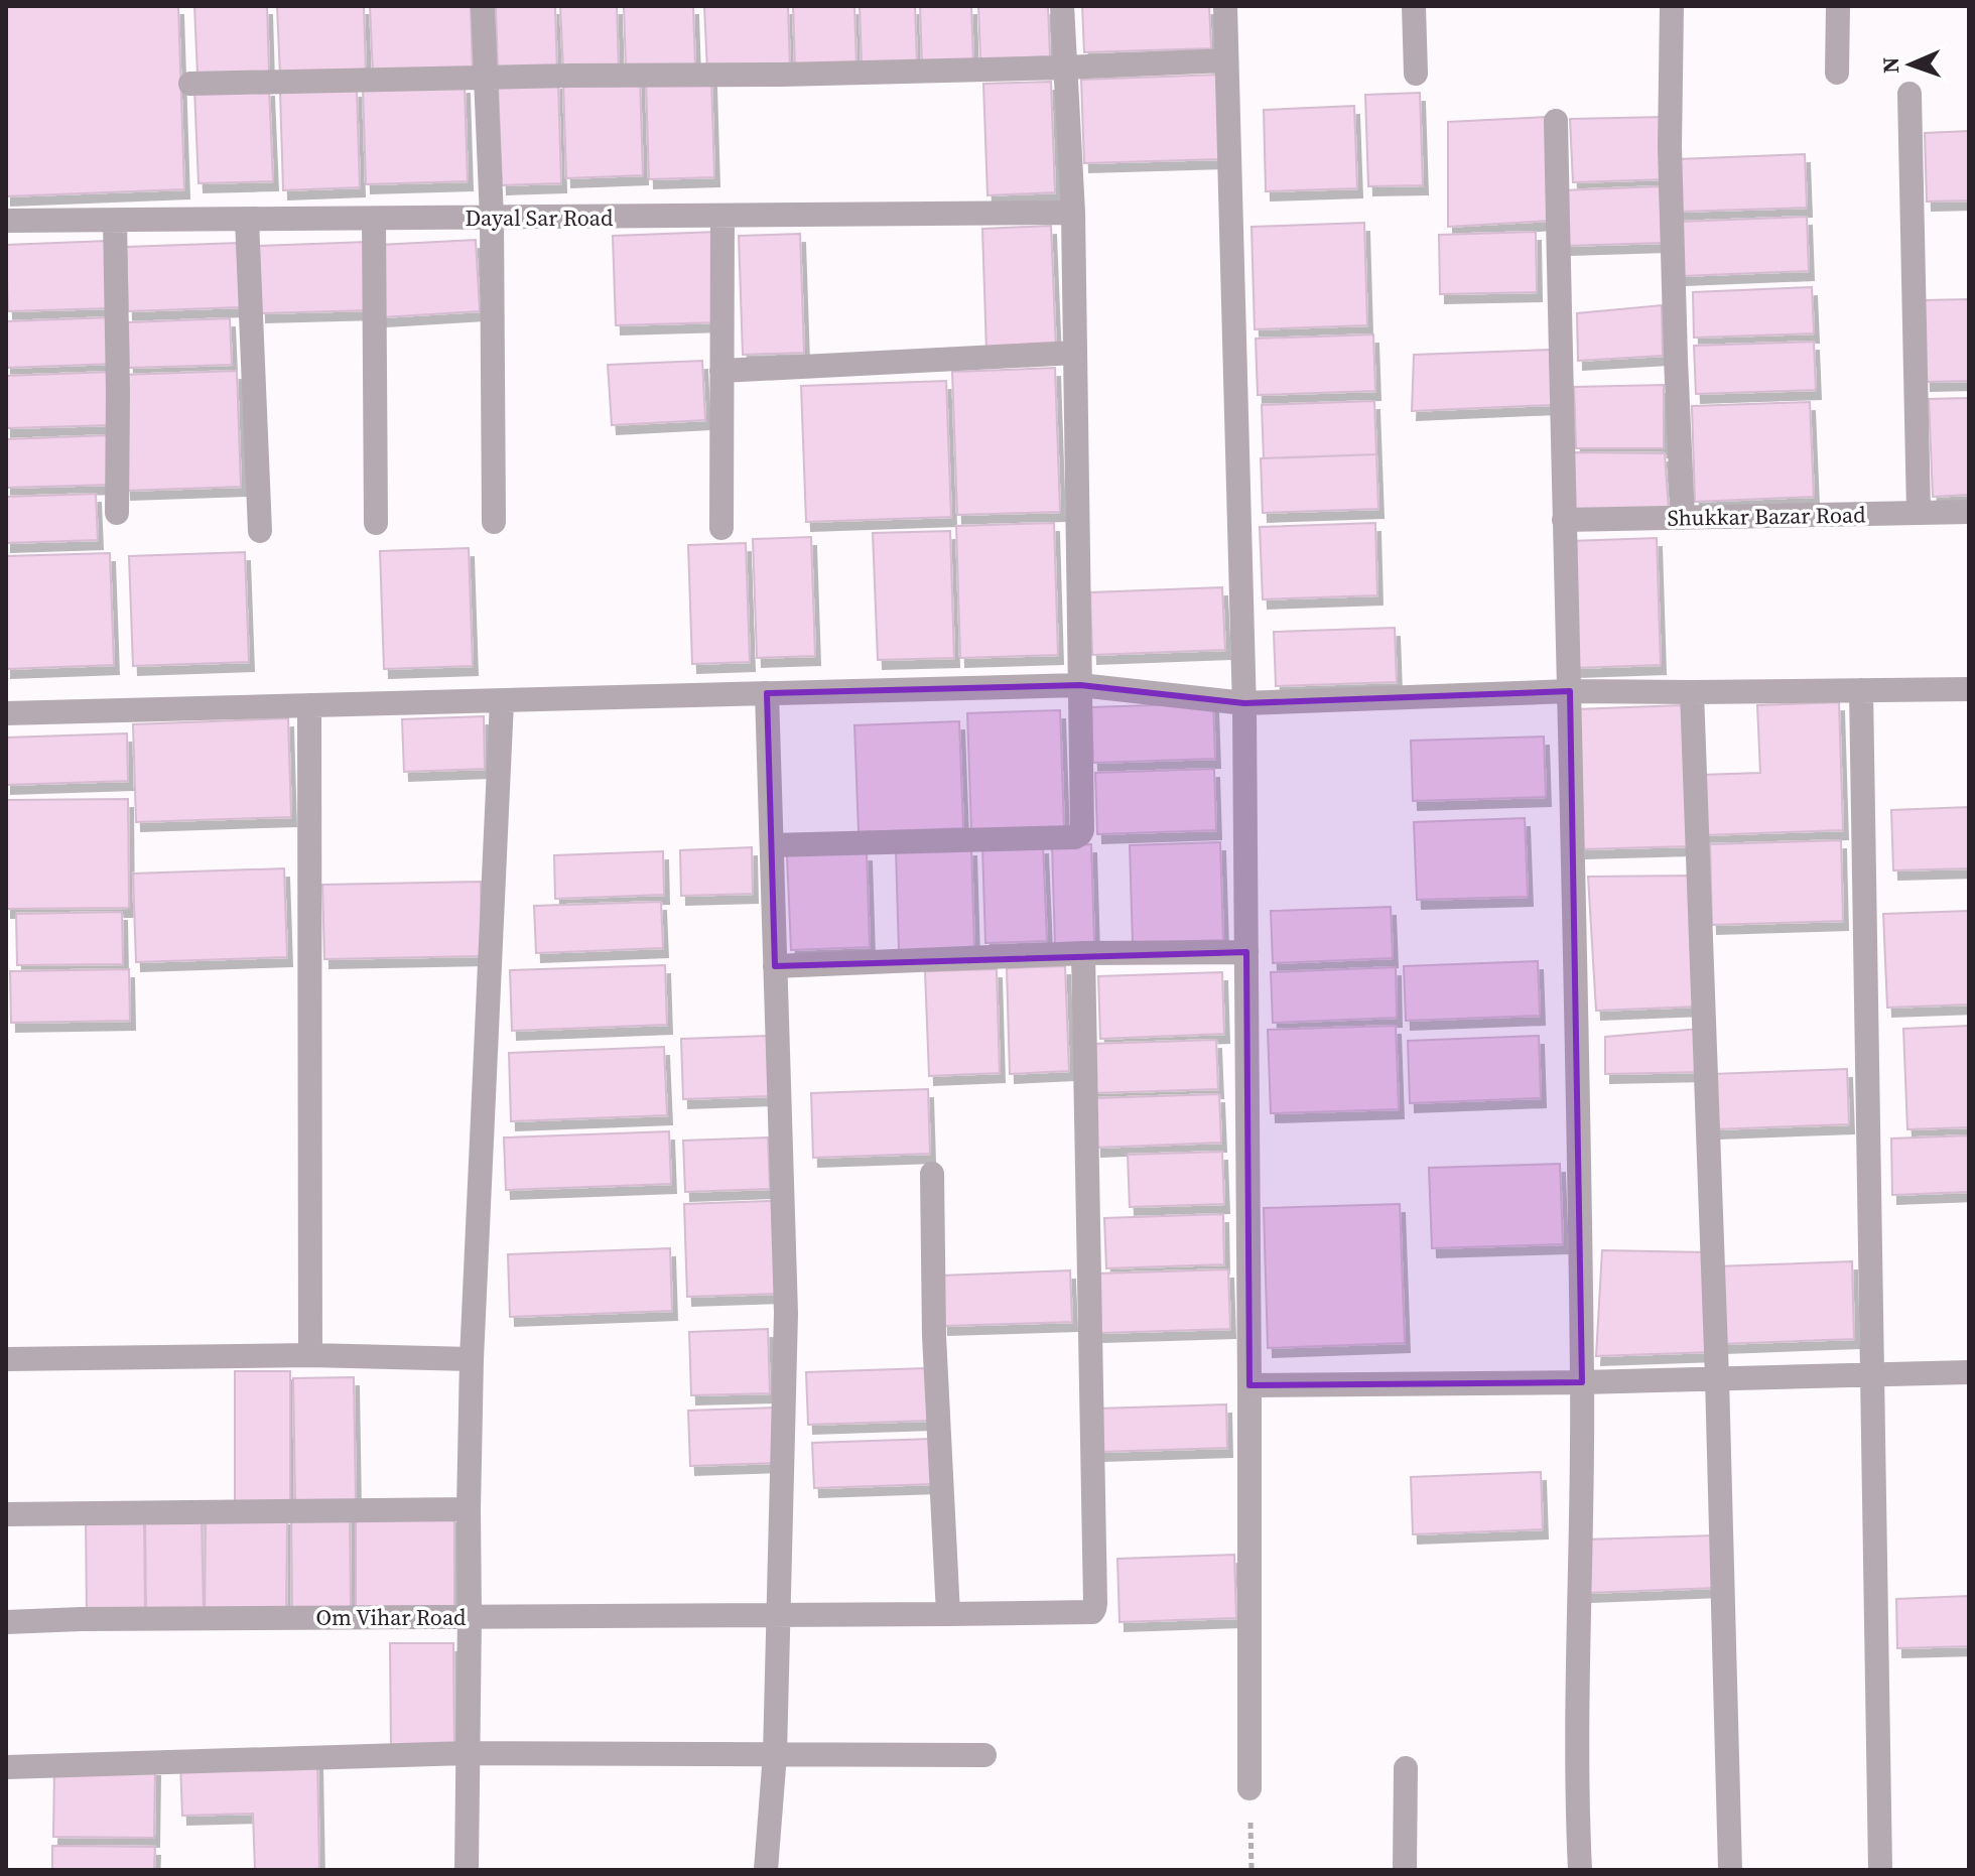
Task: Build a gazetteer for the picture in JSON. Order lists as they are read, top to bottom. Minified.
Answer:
{"streets":{"street":["Dayal Sar Road","Shukkar Bazar Road","Om Vihar Road"]},"north":"left"}
